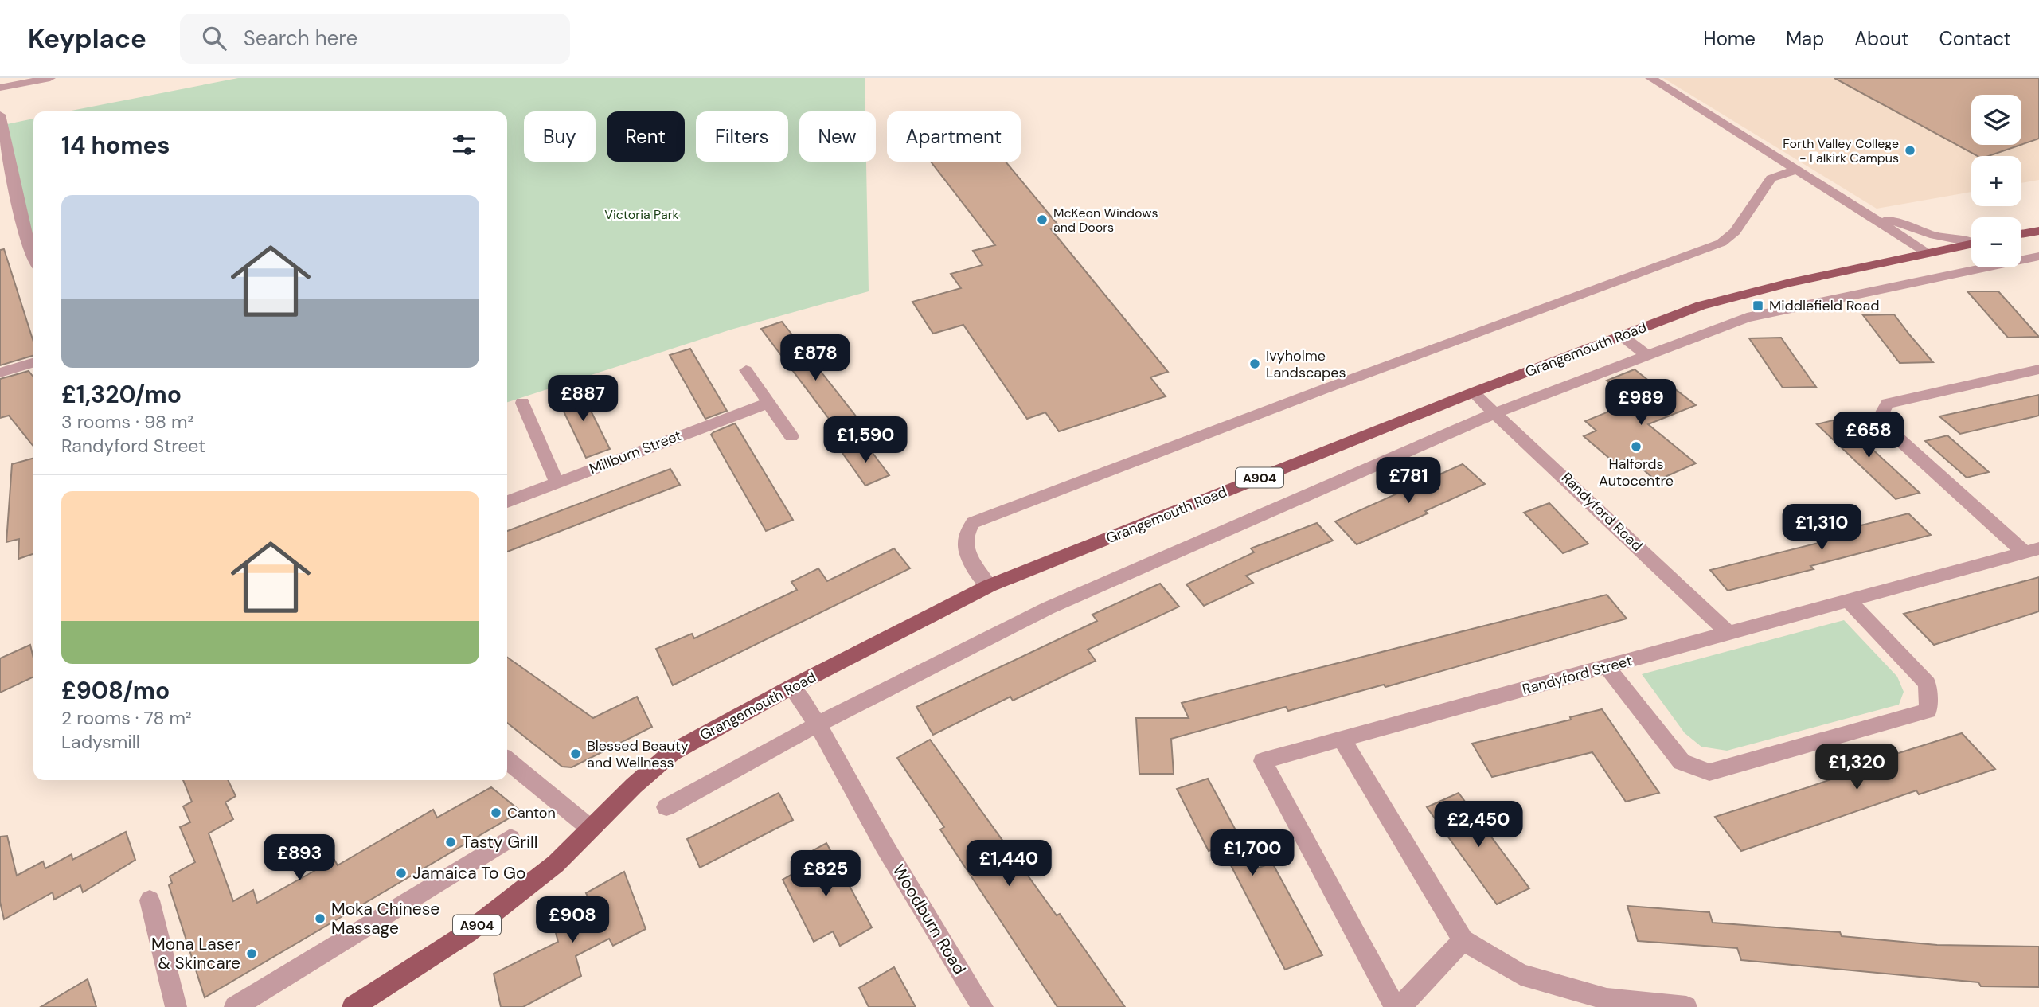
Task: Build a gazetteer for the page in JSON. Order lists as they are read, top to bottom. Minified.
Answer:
{"streets":{"main road":["Grangemouth Road","A904"],"street":["Millburn Street","Randyford Road","Randyford Street","Woodburn Road"]},"crossings":[["Grangemouth Road","A904"],["Grangemouth Road","Randyford Road"],["Grangemouth Road","Woodburn Road"],["Randyford Road","Randyford Street"]],"parks":["Victoria Park"],"places":{"other":["Forth Valley College - Falkirk Campus","McKeon Windows and Doors","Ivyholme Landscapes","Halfords Autocentre","Blessed Beauty and Wellness","Canton","Tasty Grill","Jamaica To Go","Moka Chinese Massage","Mona Laser & Skincare"],"transit":["Middlefield Road"]},"page":{"header":"Keyplace","search":"Search here","nav":["Home","Map","About","Contact"],"map_buttons":["+","−"],"chip":["Buy","Rent","Filters","New","Apartment"],"heading":"14 homes","list":[{"name":"£1,320/mo","note":"3 rooms · 98 m² · Randyford Street"},{"name":"£908/mo","note":"2 rooms · 78 m² · Ladysmill"}],"price":["£878","£887","£989","£658","£1,590","£781","£1,310","£1,320","£2,450","£1,700","£893","£1,440","£825","£908"]}}
